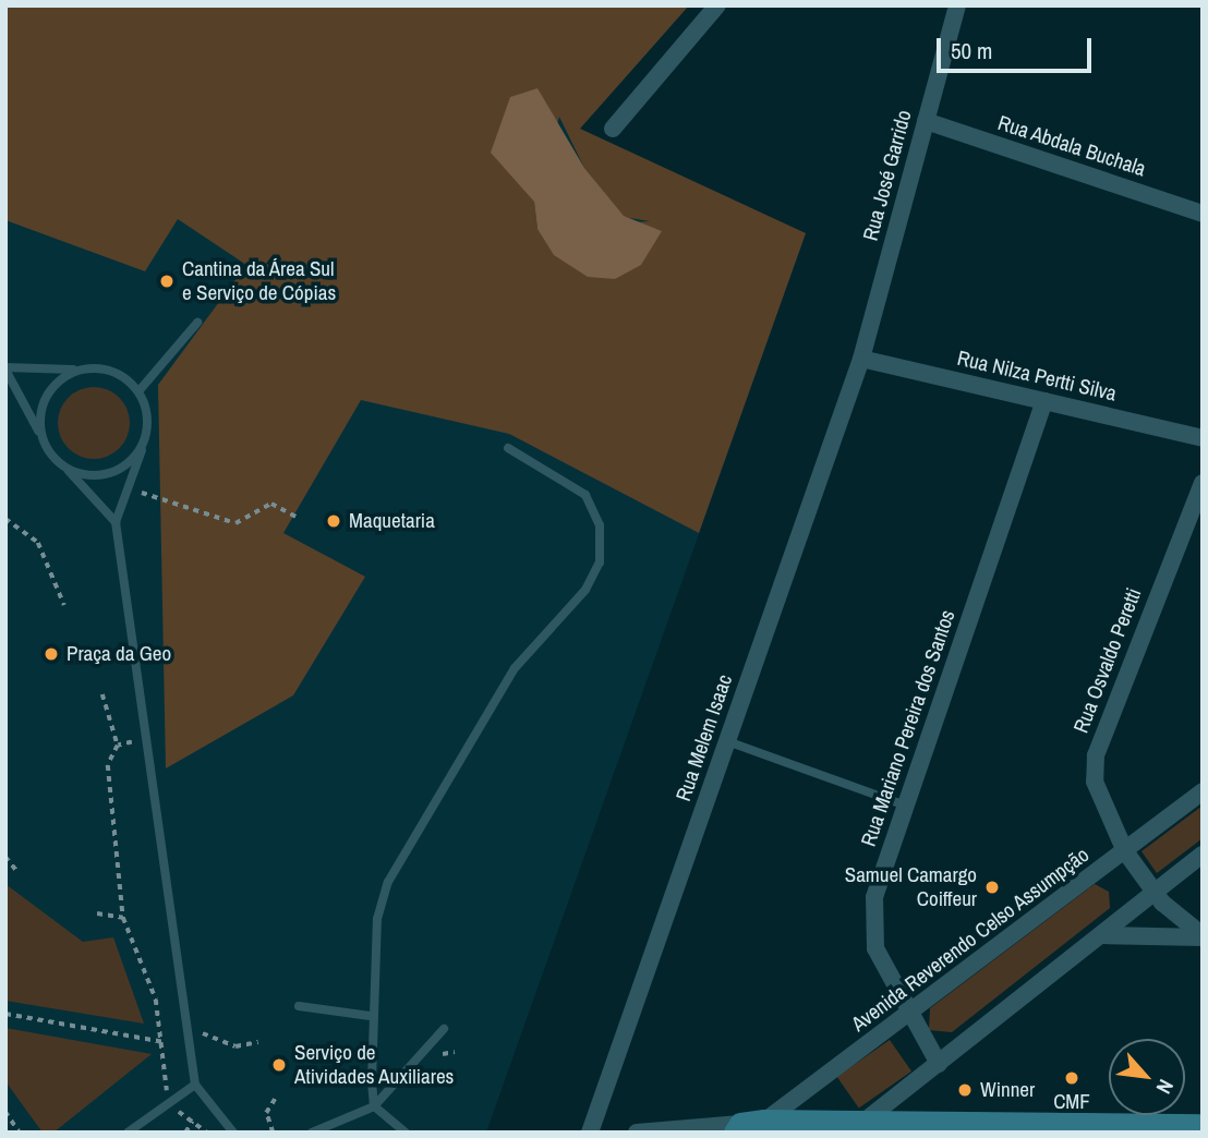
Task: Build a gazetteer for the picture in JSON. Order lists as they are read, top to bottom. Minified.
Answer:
{"streets":{"street":["Rua Abdala Buchala","Rua José Garrido","Rua Nilza Pertti Silva","Rua Osvaldo Peretti","Rua Mariano Pereira dos Santos","Rua Melem Isaac","Avenida Reverendo Celso Assumpção"]},"crossings":[["Rua Abdala Buchala","Rua José Garrido"],["Rua José Garrido","Rua Nilza Pertti Silva"],["Rua José Garrido","Rua Melem Isaac"],["Rua Nilza Pertti Silva","Rua Mariano Pereira dos Santos"],["Rua Nilza Pertti Silva","Rua Melem Isaac"],["Rua Osvaldo Peretti","Avenida Reverendo Celso Assumpção"],["Rua Mariano Pereira dos Santos","Avenida Reverendo Celso Assumpção"]],"places":["Cantina da Área Sul e Serviço de Cópias","Maquetaria","Praça da Geo","Samuel Camargo Coiffeur","Serviço de Atividades Auxiliares","CMF","Winner"],"scale_bar":"50 m","north":"bottom right"}
